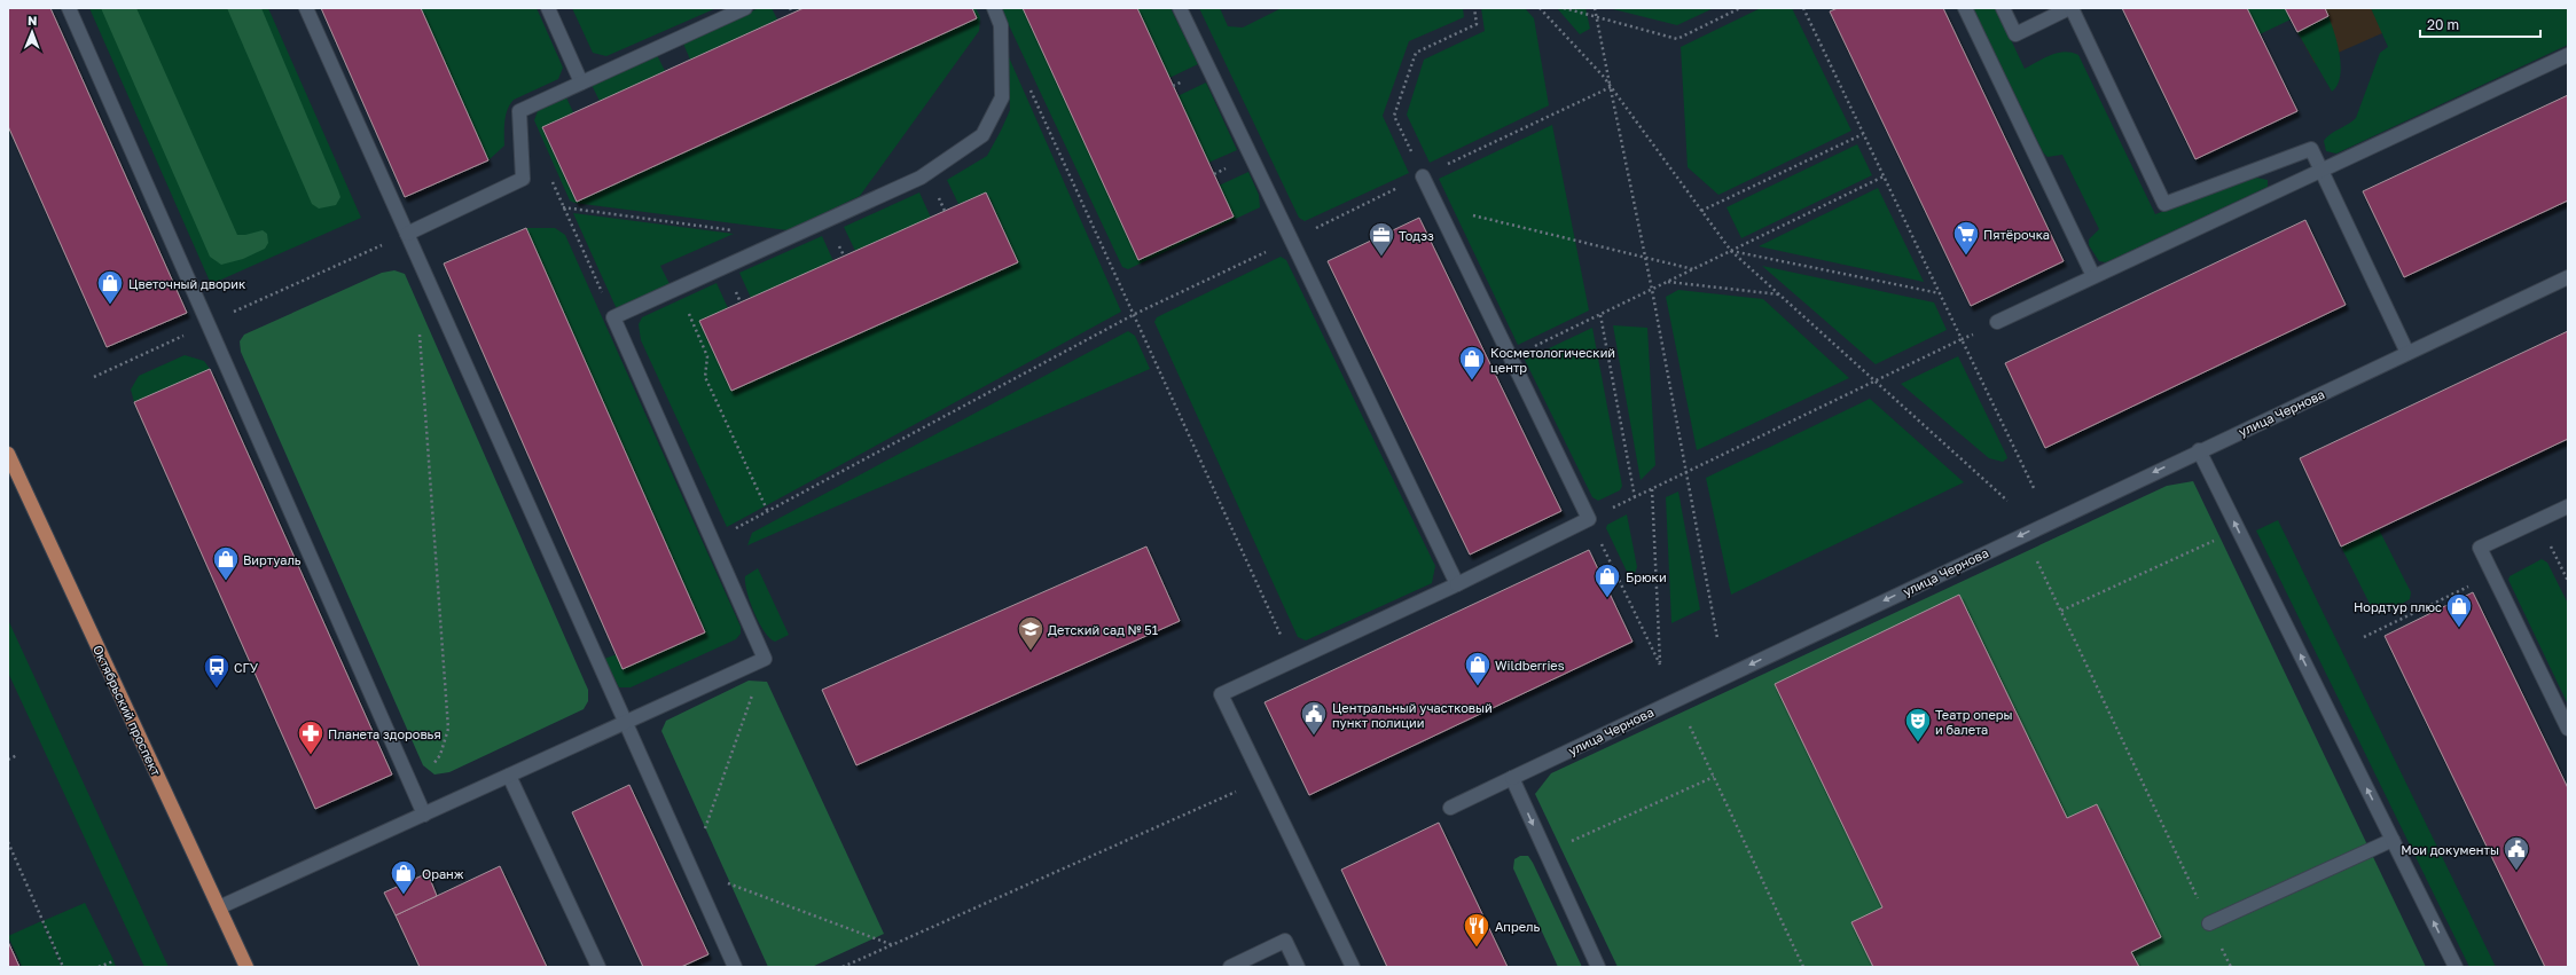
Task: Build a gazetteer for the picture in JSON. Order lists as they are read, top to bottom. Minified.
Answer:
{"streets":{"main road":["Октябрьский проспект"],"street":["улица Чернова"]},"one_way":["улица Чернова"],"places":{"supermarket":["Пятёрочка"],"office":["Тодэз"],"shop":["Цветочный дворик","Косметологический центр","Виртуаль","Брюки","Нордтур плюс","Wildberries","Оранж"],"school or university":["Детский сад № 51"],"bus stop":["СГУ"],"public building":["Центральный участковый пункт полиции","Мои документы"],"theatre":["Театр оперы и балета"],"pharmacy":["Планета здоровья"],"restaurant":["Апрель"]},"scale_bar":"20 m","north":"top"}
